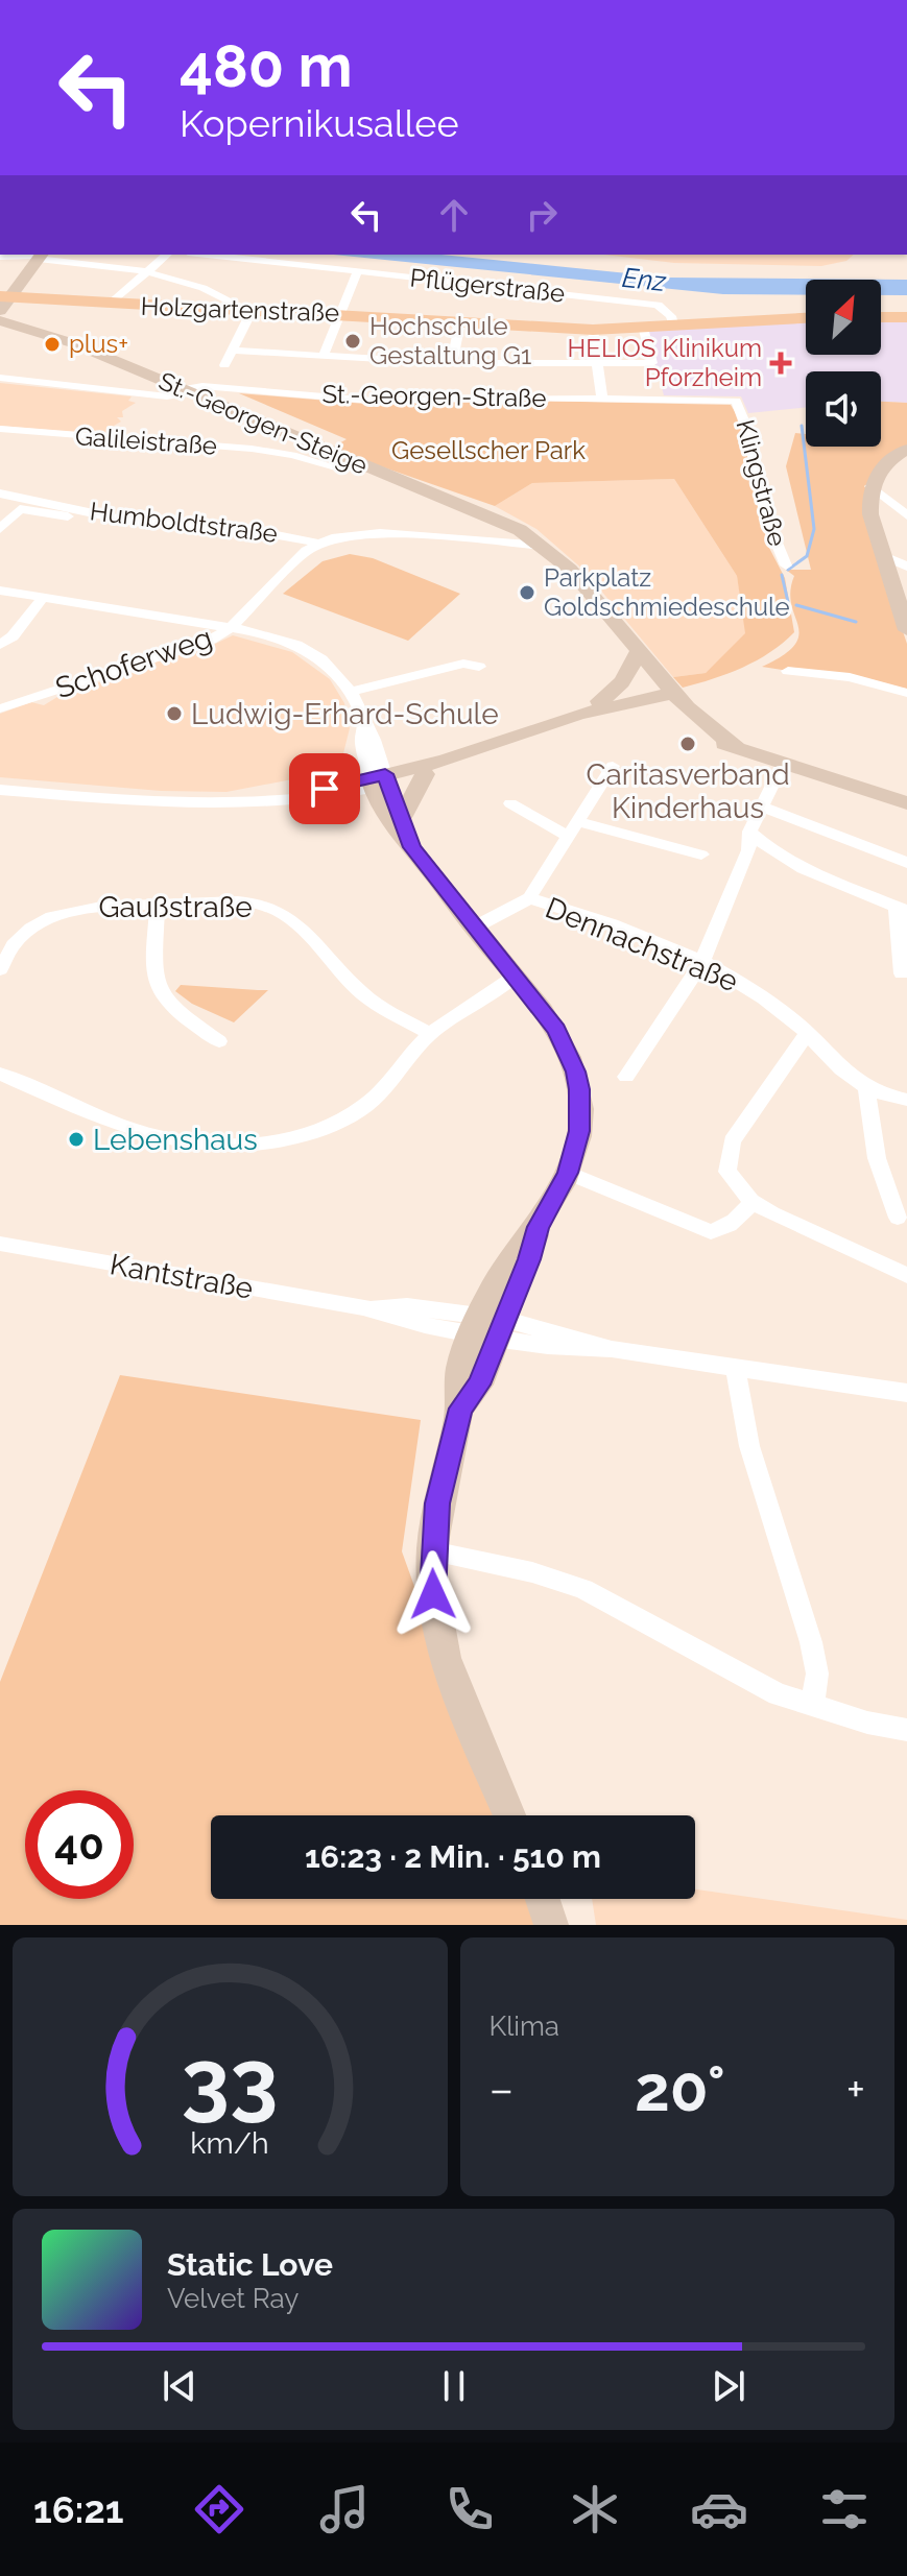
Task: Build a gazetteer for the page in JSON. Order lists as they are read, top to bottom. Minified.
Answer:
{"streets":{"main road":["Holzgartenstraße"],"street":["Pflügerstraße","St.-Georgen-Straße","St.-Georgen-Steige","Galileistraße","Klingstraße","Humboldtstraße","Schoferweg","Gaußstraße","Dennachstraße","Kantstraße"]},"crossings":[["Pflügerstraße","Holzgartenstraße"],["St.-Georgen-Straße","St.-Georgen-Steige"],["St.-Georgen-Straße","Klingstraße"],["St.-Georgen-Steige","Schoferweg"],["Humboldtstraße","Schoferweg"]],"water":["Enz"],"parks":["Gesellscher Park"],"places":{"other":["Hochschule Gestaltung G1","plus+","Parkplatz Goldschmiedeschule","Ludwig-Erhard-Schule","Caritasverband Kinderhaus","Lebenshaus"],"health":["HELIOS Klinikum Pforzheim"]},"north":"top right","page":{"turn":["480 m","Kopernikusallee"],"limit":"40","trip":"16:23 · 2 Min. · 510 m","tile":"Klima","heat":["−","20°","+"],"song":["Static Love","Velvet Ray"],"tabs":"16:21","gauge":["33","km/h"]}}
